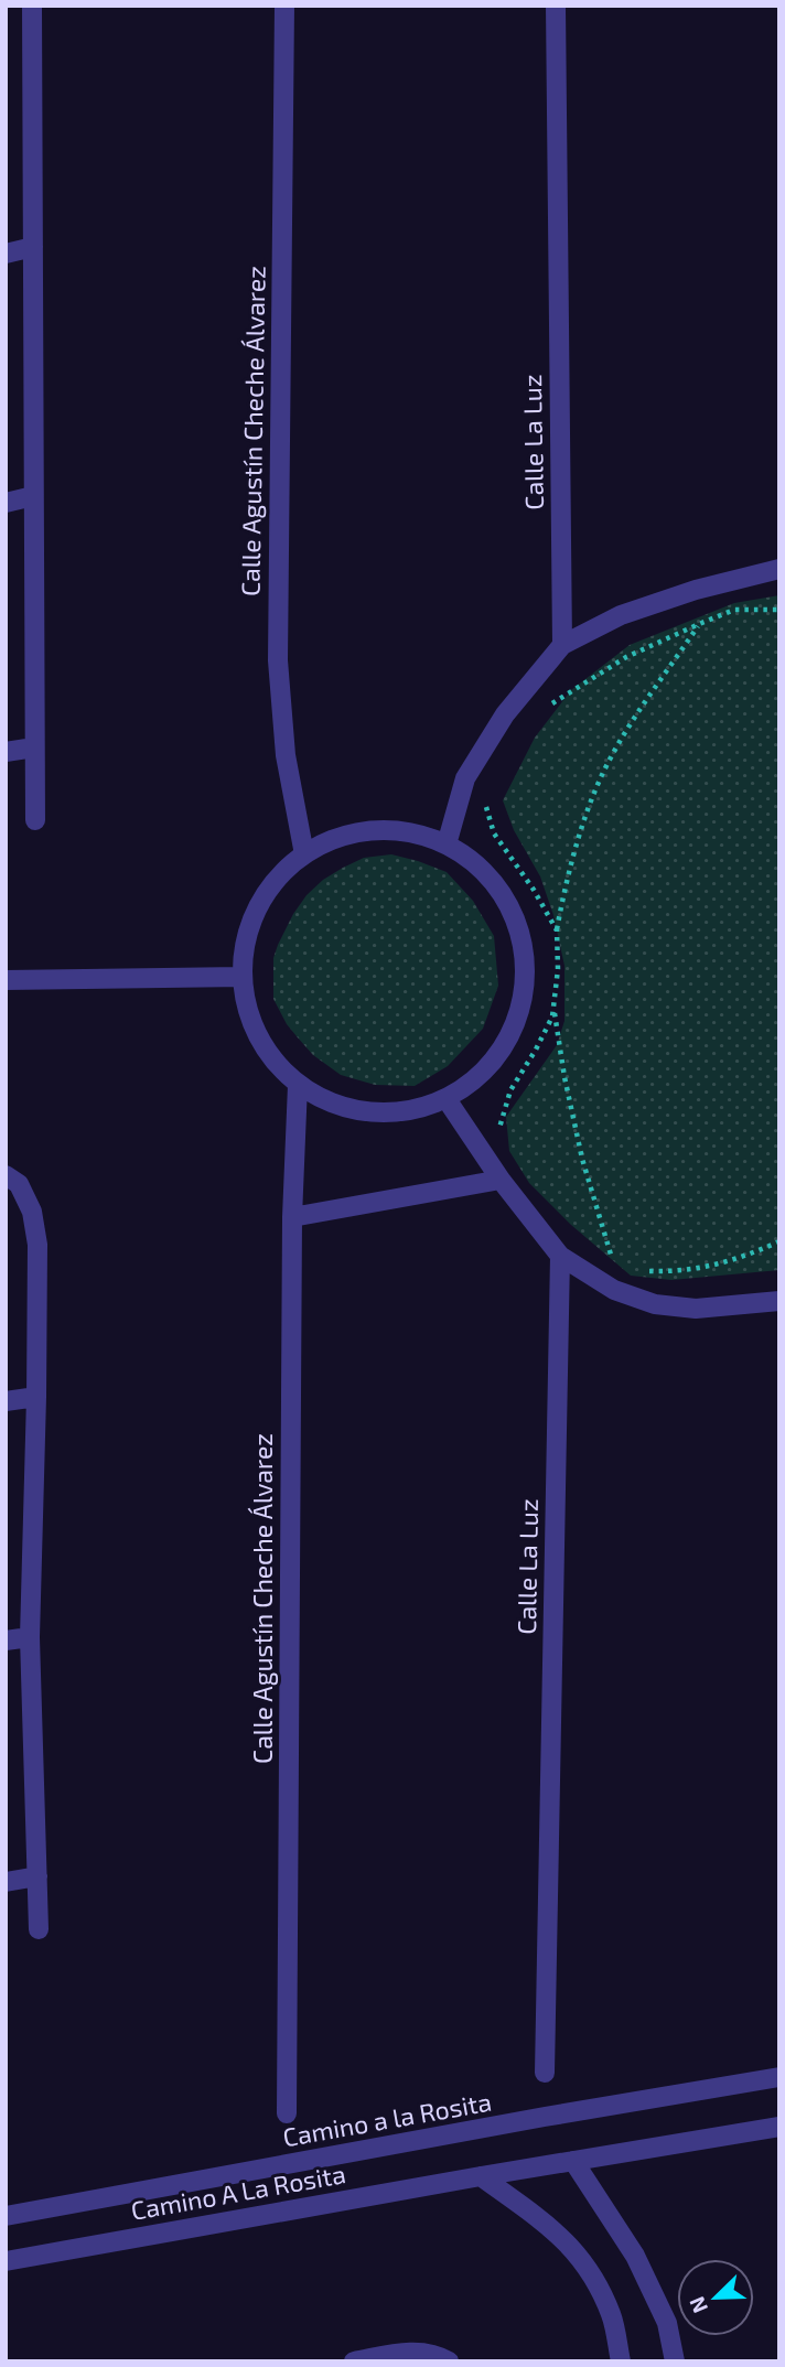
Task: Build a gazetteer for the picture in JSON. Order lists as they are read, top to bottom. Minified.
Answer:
{"streets":{"street":["Calle Agustín Cheche Álvarez","Calle La Luz","Camino a la Rosita","Camino A La Rosita"]},"north":"bottom left"}
